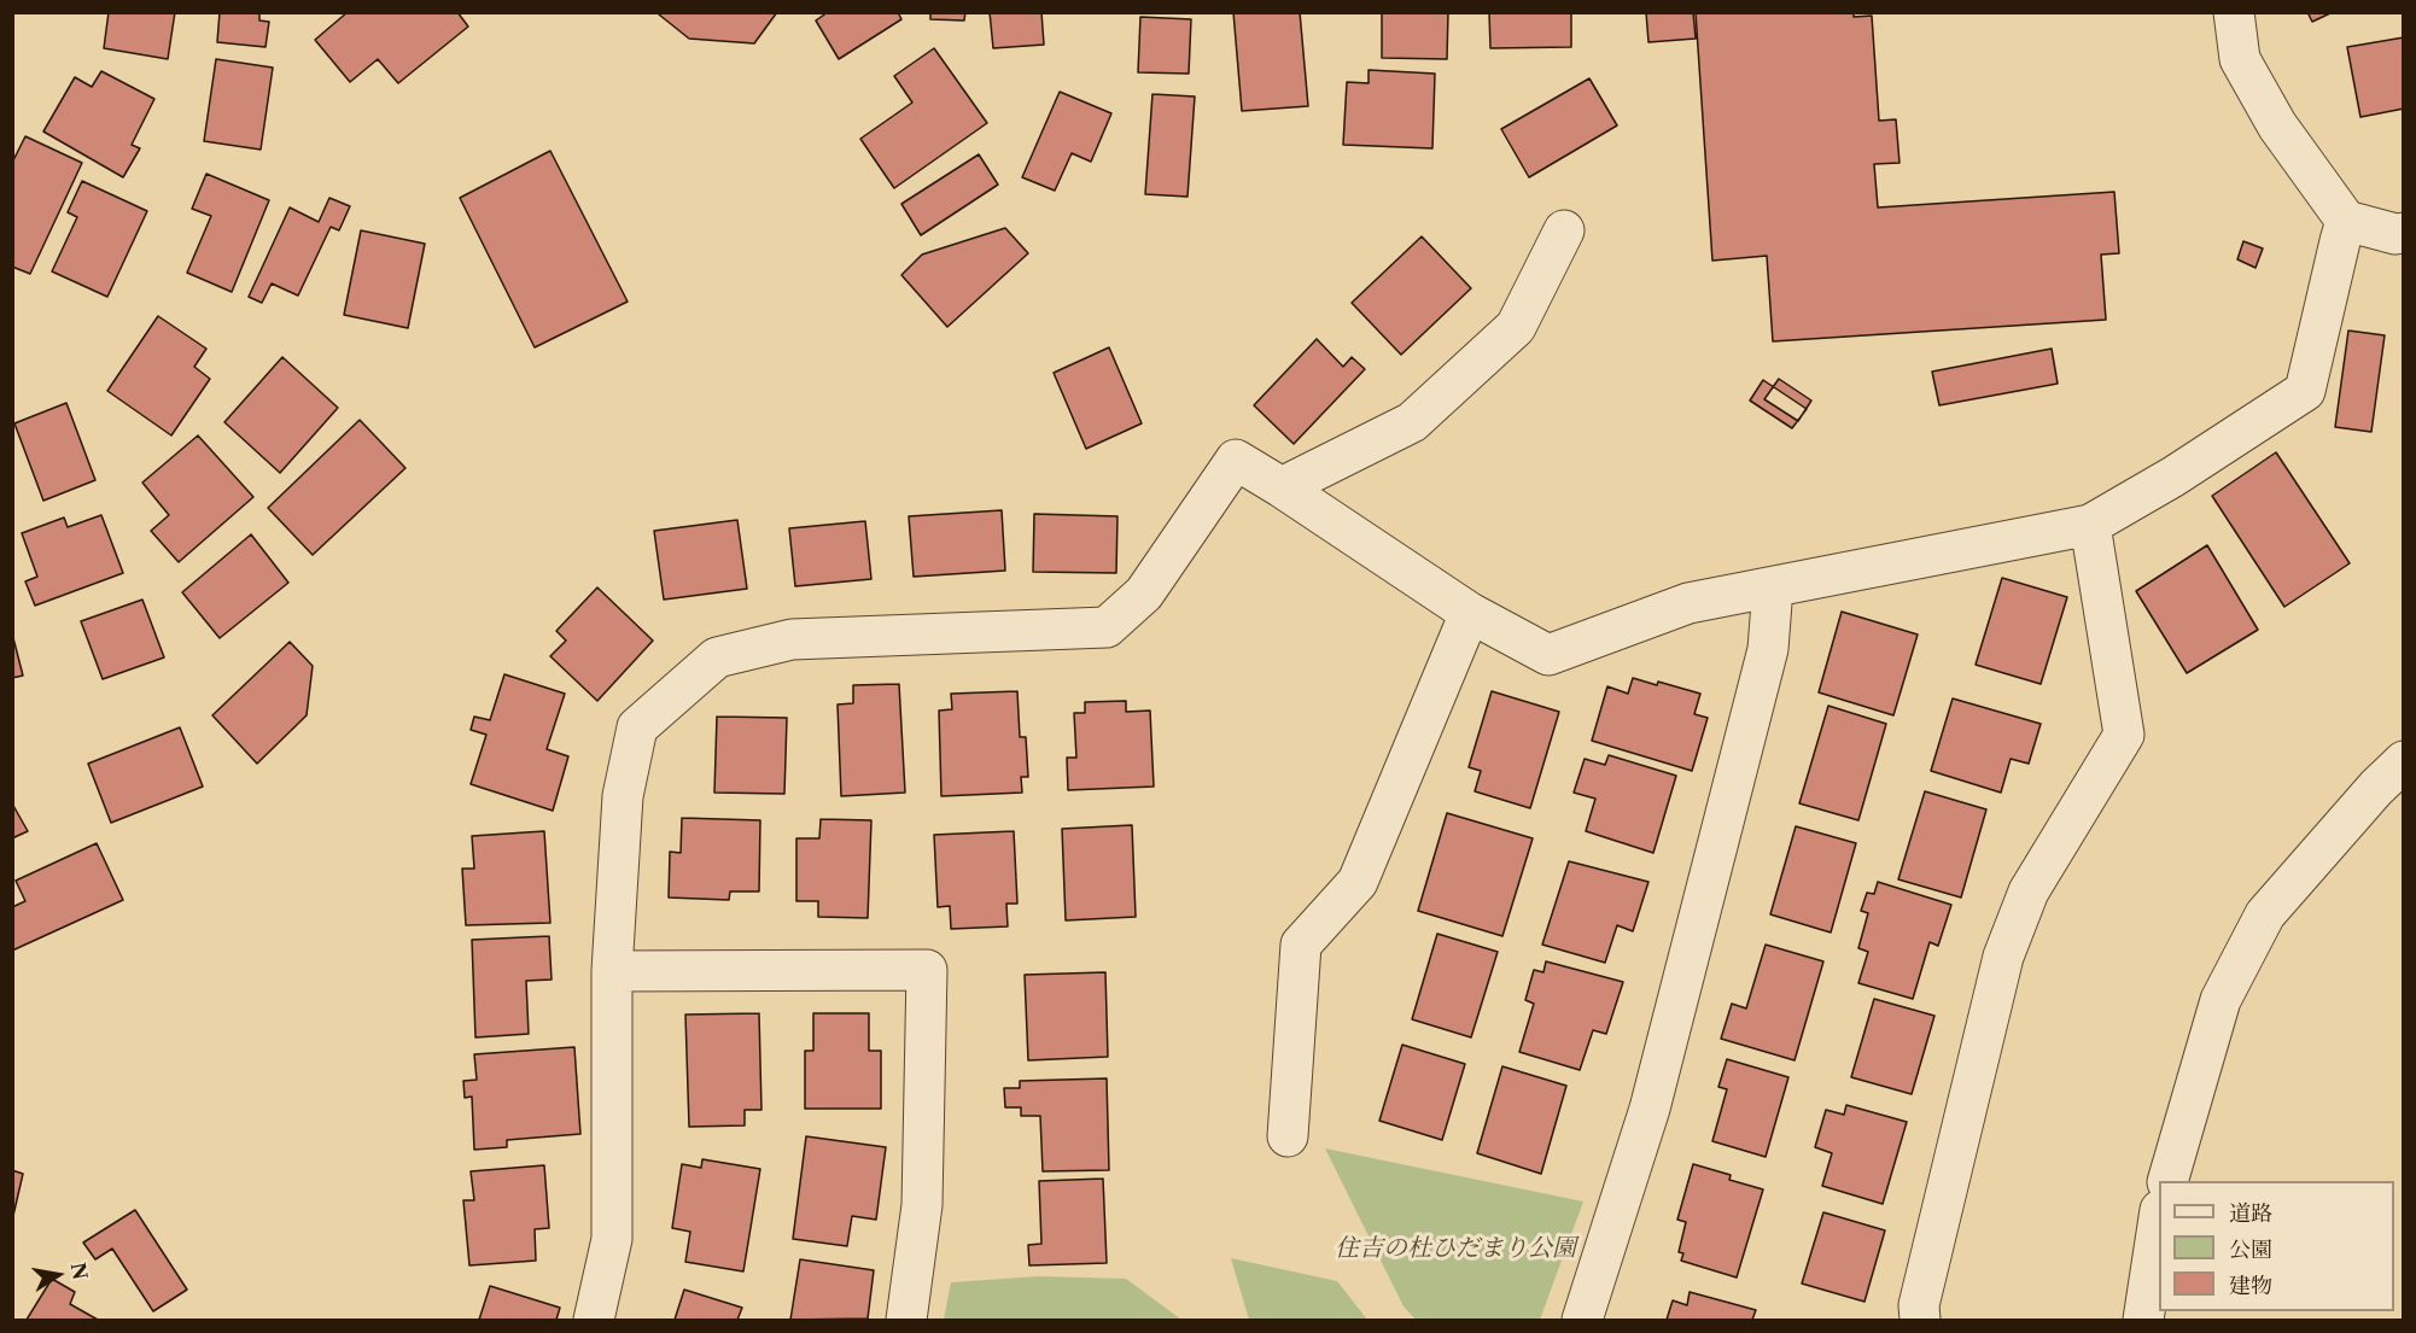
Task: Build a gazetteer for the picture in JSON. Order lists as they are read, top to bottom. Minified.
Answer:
{"parks":["住吉の杜ひだまり公園"],"legend":["道路","公園","建物"],"north":"right"}
